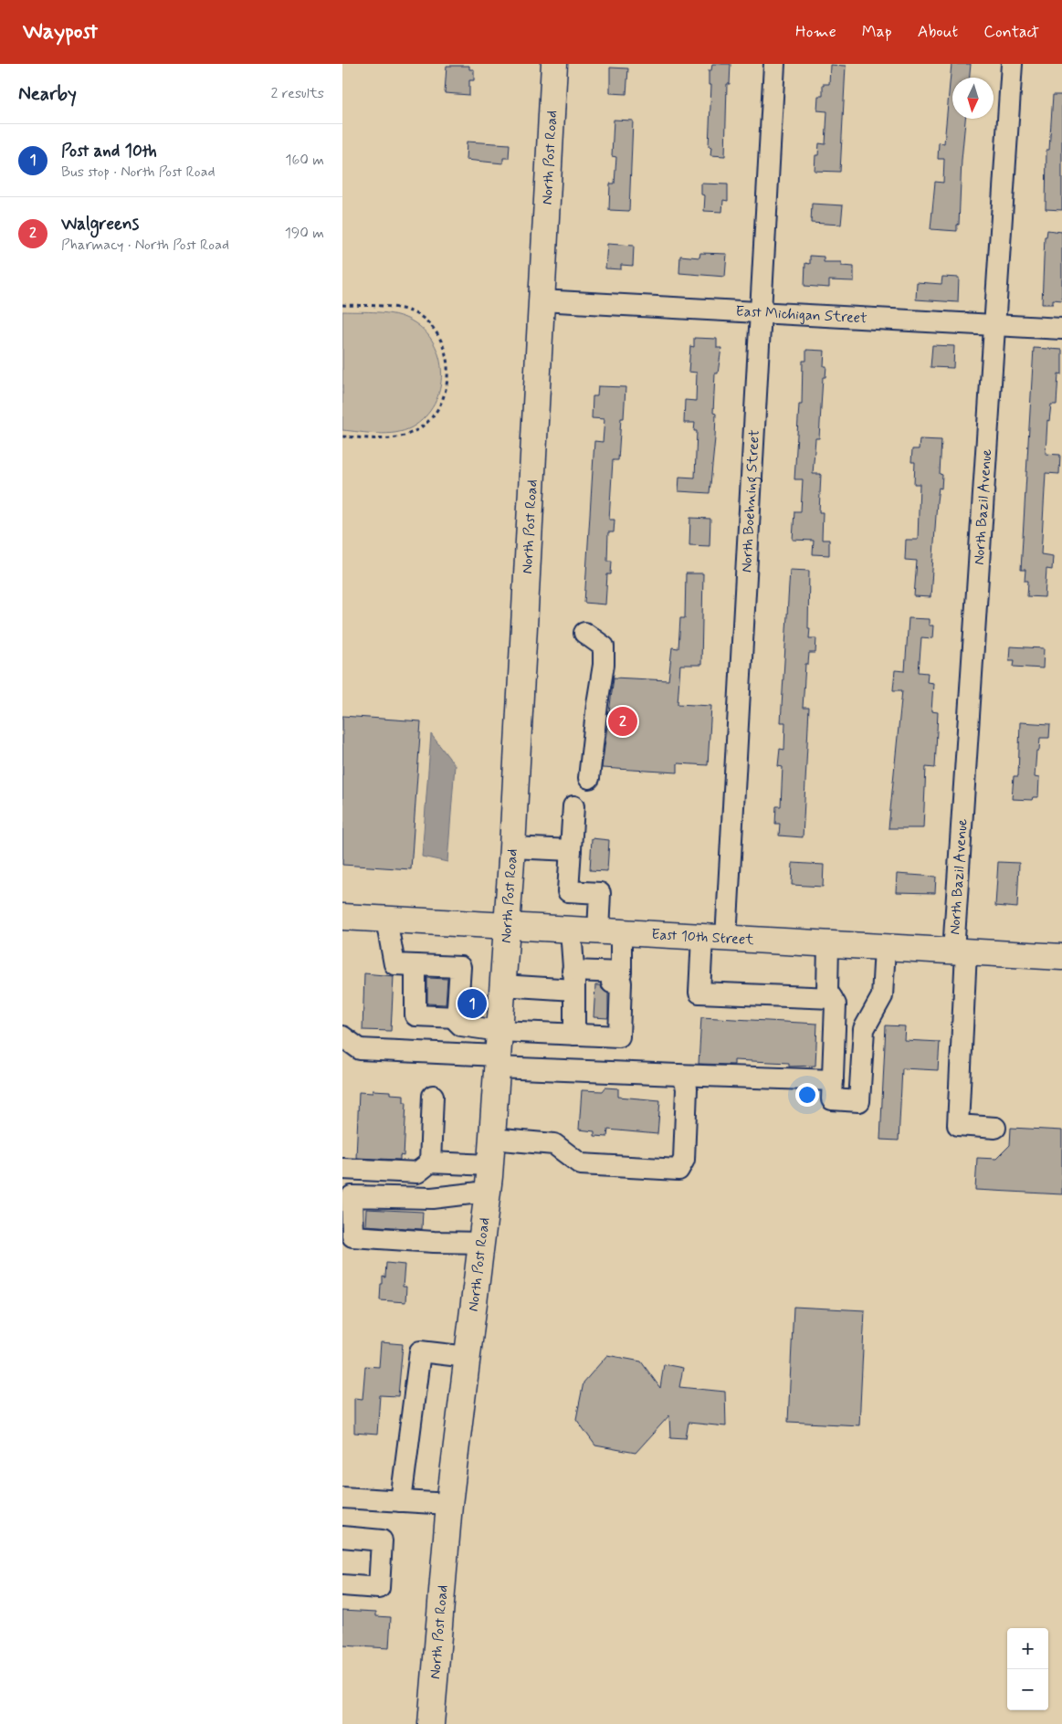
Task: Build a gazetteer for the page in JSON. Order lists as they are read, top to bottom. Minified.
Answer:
{"streets":{"main road":["North Post Road","East 10th Street"],"street":["East Michigan Street","North Boehning Street","North Bazil Avenue"]},"crossings":[["North Post Road","East Michigan Street"],["North Post Road","East 10th Street"],["East Michigan Street","North Boehning Street"],["East Michigan Street","North Bazil Avenue"],["North Boehning Street","East 10th Street"],["North Bazil Avenue","East 10th Street"]],"north":"bottom","page":{"header":"Waypost","nav":["Home","Map","About","Contact"],"heading":["Nearby","2 results"],"list":[{"mark":"1","name":"Post and 10th","note":"Bus stop · North Post Road","value":"160 m"},{"mark":"2","name":"Walgreens","note":"Pharmacy · North Post Road","value":"190 m"}],"pins":["2","1"],"map_buttons":["+","−"]}}
